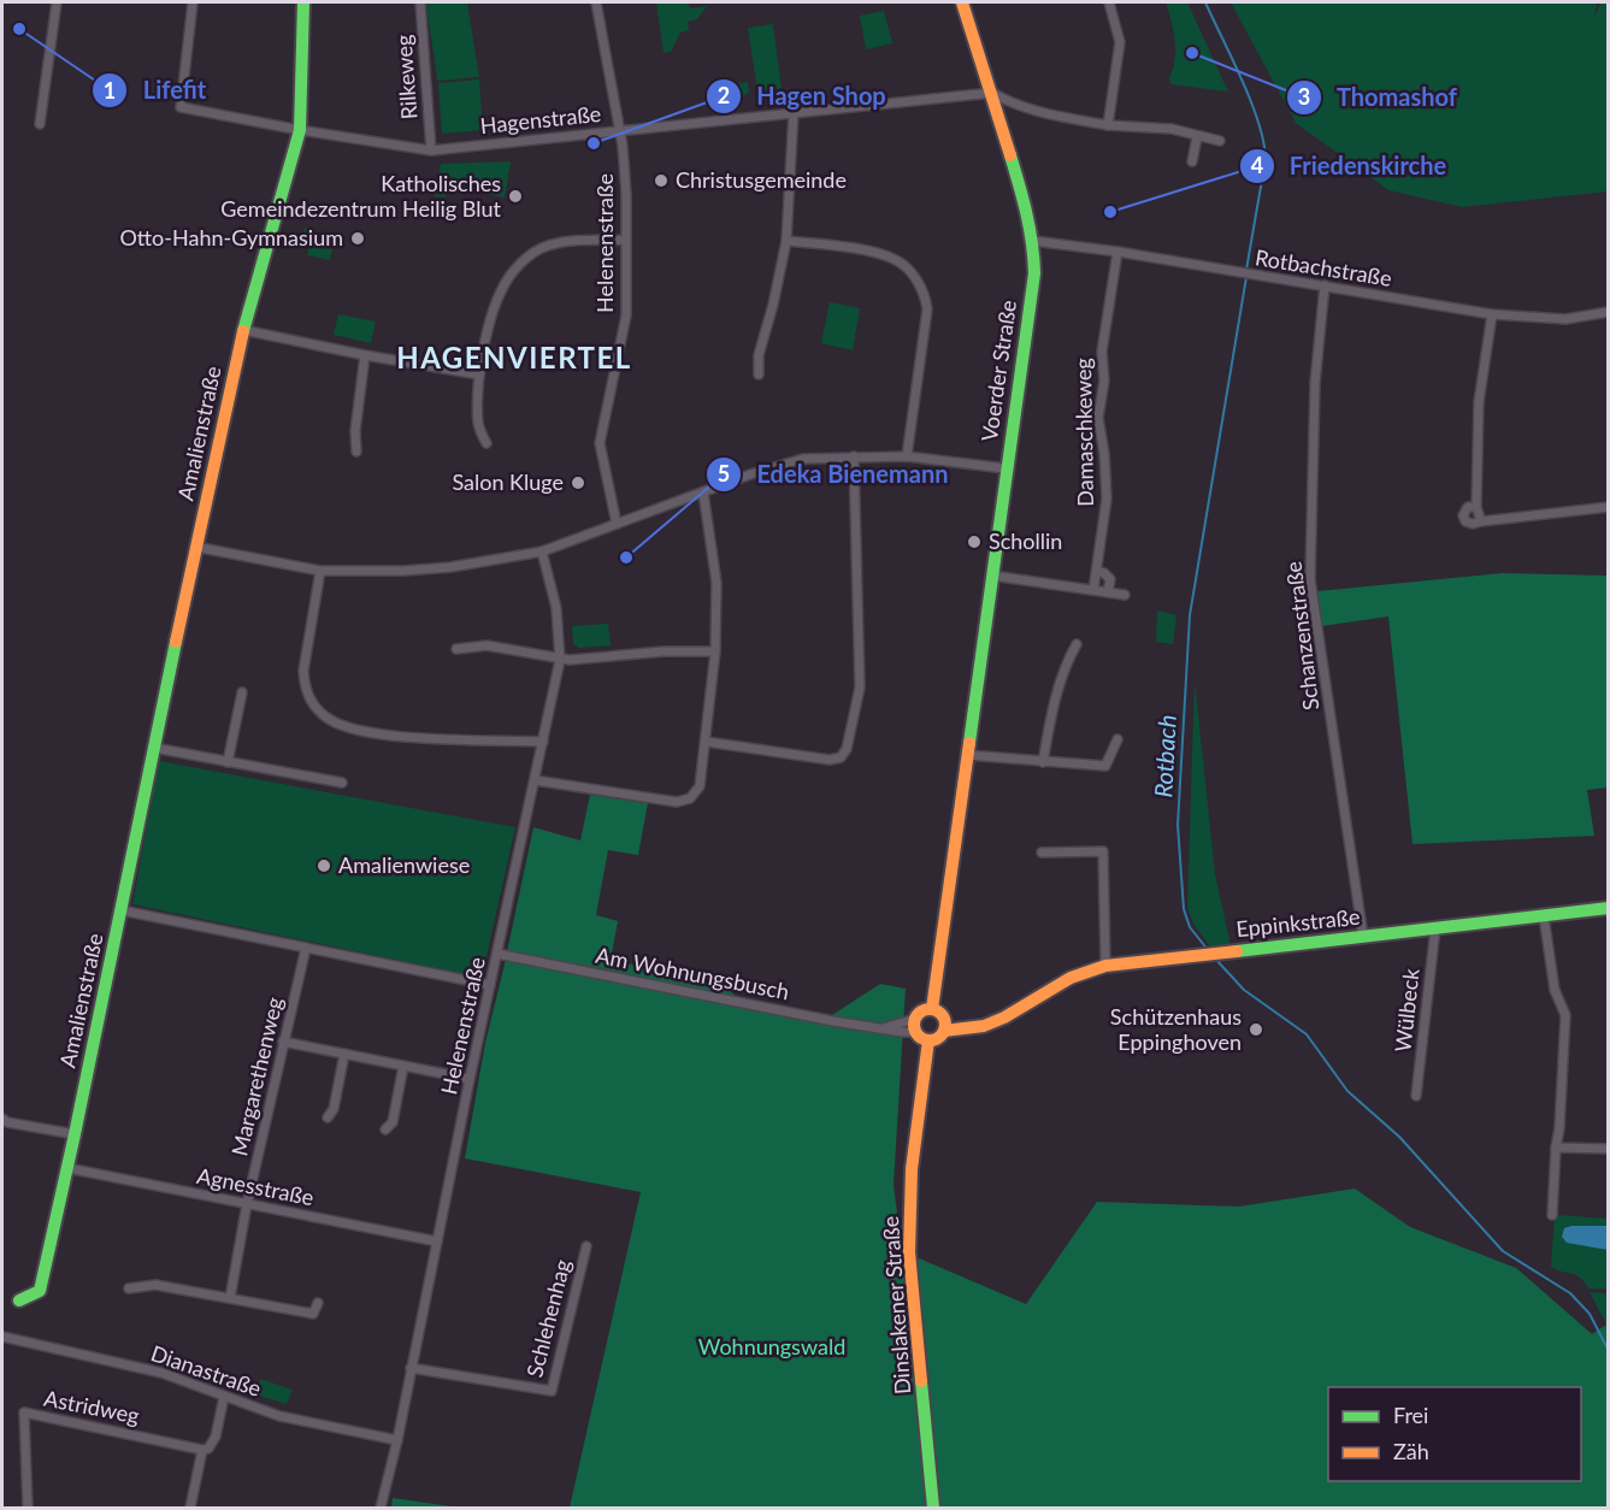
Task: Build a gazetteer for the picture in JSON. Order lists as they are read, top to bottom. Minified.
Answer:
{"streets":{"street":["Rilkeweg","Hagenstraße","Helenenstraße","Rotbachstraße","Voerder Straße","Damaschkeweg","Amalienstraße","Schanzenstraße","Eppinkstraße","Am Wohnungsbusch","Wülbeck","Margarethenweg","Agnesstraße","Dinslakener Straße","Schlehenhag","Dianastraße","Astridweg"]},"crossings":[["Rilkeweg","Hagenstraße"],["Hagenstraße","Helenenstraße"],["Hagenstraße","Voerder Straße"],["Hagenstraße","Amalienstraße"],["Helenenstraße","Am Wohnungsbusch"],["Helenenstraße","Agnesstraße"],["Helenenstraße","Schlehenhag"],["Helenenstraße","Dianastraße"],["Rotbachstraße","Voerder Straße"],["Rotbachstraße","Damaschkeweg"],["Rotbachstraße","Schanzenstraße"],["Voerder Straße","Eppinkstraße"],["Voerder Straße","Am Wohnungsbusch"],["Voerder Straße","Dinslakener Straße"],["Amalienstraße","Agnesstraße"],["Schanzenstraße","Eppinkstraße"],["Eppinkstraße","Am Wohnungsbusch"],["Eppinkstraße","Wülbeck"],["Eppinkstraße","Dinslakener Straße"],["Am Wohnungsbusch","Dinslakener Straße"],["Margarethenweg","Agnesstraße"]],"districts":["HAGENVIERTEL"],"water":["Rotbach"],"parks":["Wohnungswald"],"places":["Lifefit","Thomashof","Hagen Shop","Christusgemeinde","Katholisches Gemeindezentrum Heilig Blut","Friedenskirche","Otto-Hahn-Gymnasium","Salon Kluge","Schollin","Edeka Bienemann","Amalienwiese","Schützenhaus Eppinghoven"],"legend":["Frei","Zäh"]}
